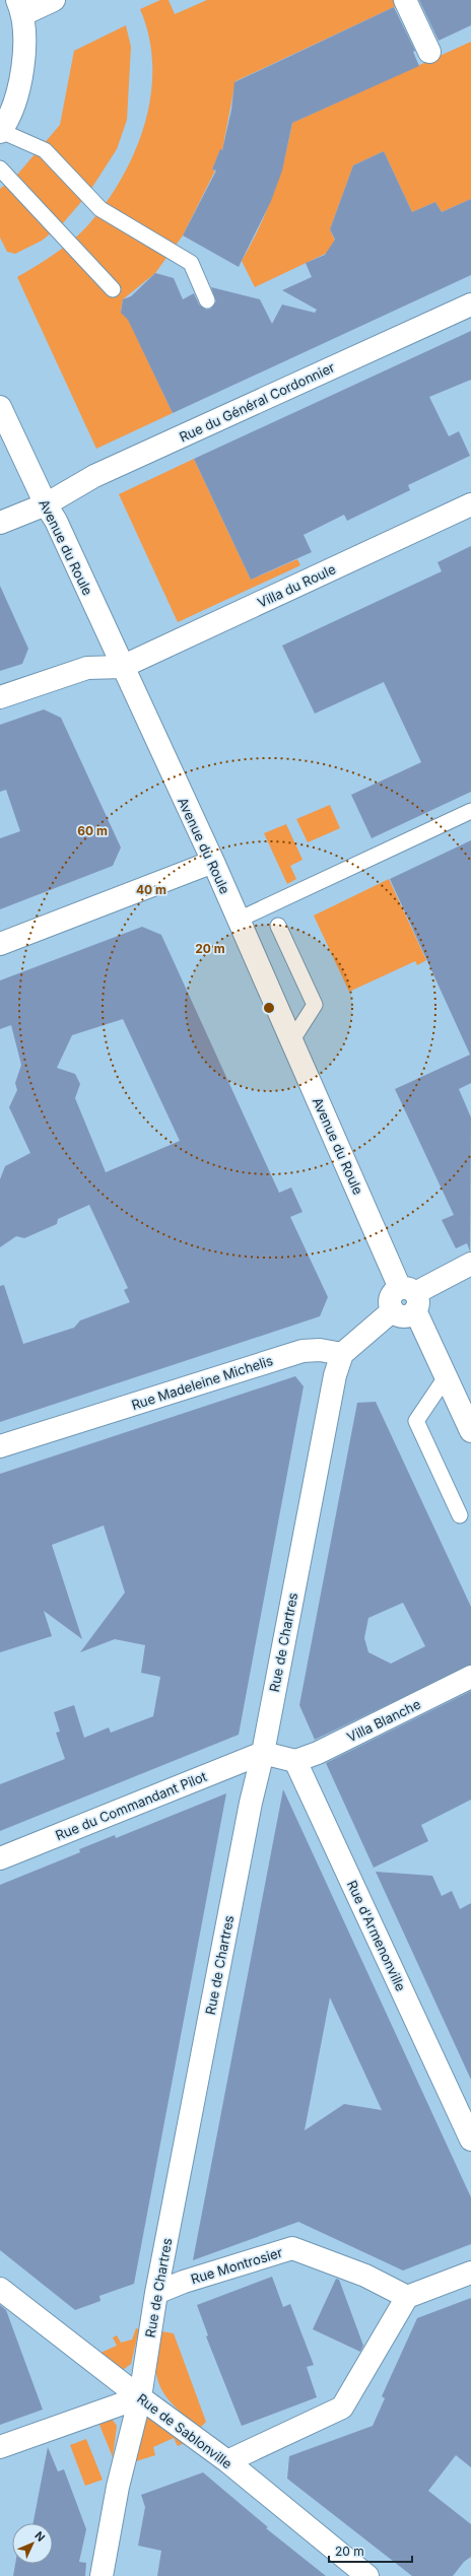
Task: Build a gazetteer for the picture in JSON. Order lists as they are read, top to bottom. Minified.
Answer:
{"streets":{"street":["Rue du Général Cordonnier","Avenue du Roule","Villa du Roule","Rue Madeleine Michelis","Rue de Chartres","Villa Blanche","Rue du Commandant Pilot","Rue d'Armenonville","Rue Montrosier","Rue de Sablonville"]},"crossings":[["Rue du Général Cordonnier","Avenue du Roule"],["Avenue du Roule","Villa du Roule"],["Rue Madeleine Michelis","Rue de Chartres"],["Rue de Chartres","Rue du Commandant Pilot"],["Rue de Chartres","Rue Montrosier"],["Rue de Chartres","Rue de Sablonville"],["Villa Blanche","Rue d'Armenonville"]],"scale_bar":"20 m","north":"top right","rings":["60 m","40 m","20 m"]}
